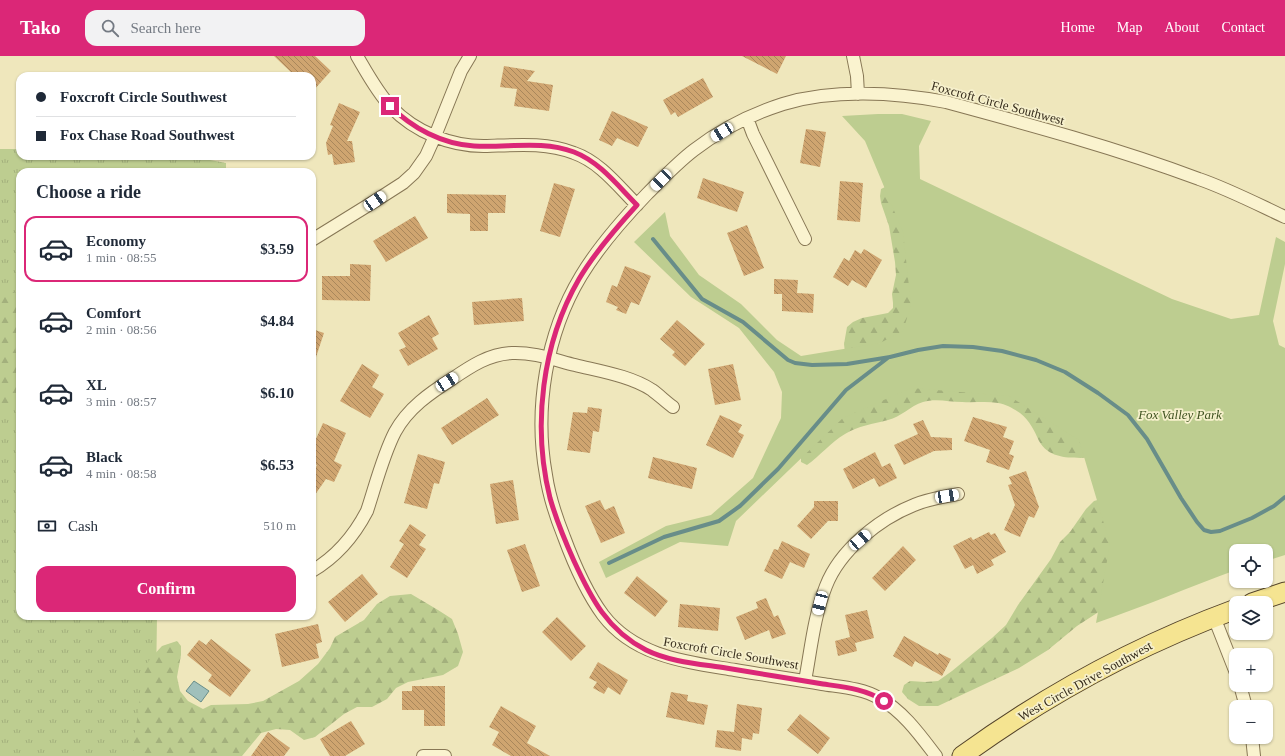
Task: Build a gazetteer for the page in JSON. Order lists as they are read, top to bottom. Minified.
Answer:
{"streets":{"main road":["West Circle Drive Southwest"],"street":["Foxcroft Circle Southwest"]},"parks":["Fox Valley Park"],"page":{"header":"Tako","search":"Search here","nav":["Home","Map","About","Contact"],"banner":["Foxcroft Circle Southwest","Fox Chase Road Southwest"],"heading":"Choose a ride","list":[{"name":"Economy","note":"1 min · 08:55","value":"$3.59"},{"name":"Comfort","note":"2 min · 08:56","value":"$4.84"},{"name":"XL","note":"3 min · 08:57","value":"$6.10"},{"name":"Black","note":"4 min · 08:58","value":"$6.53"}],"pay":["Cash","510 m"],"map_buttons":["+","−"],"buttons":"Confirm"}}
